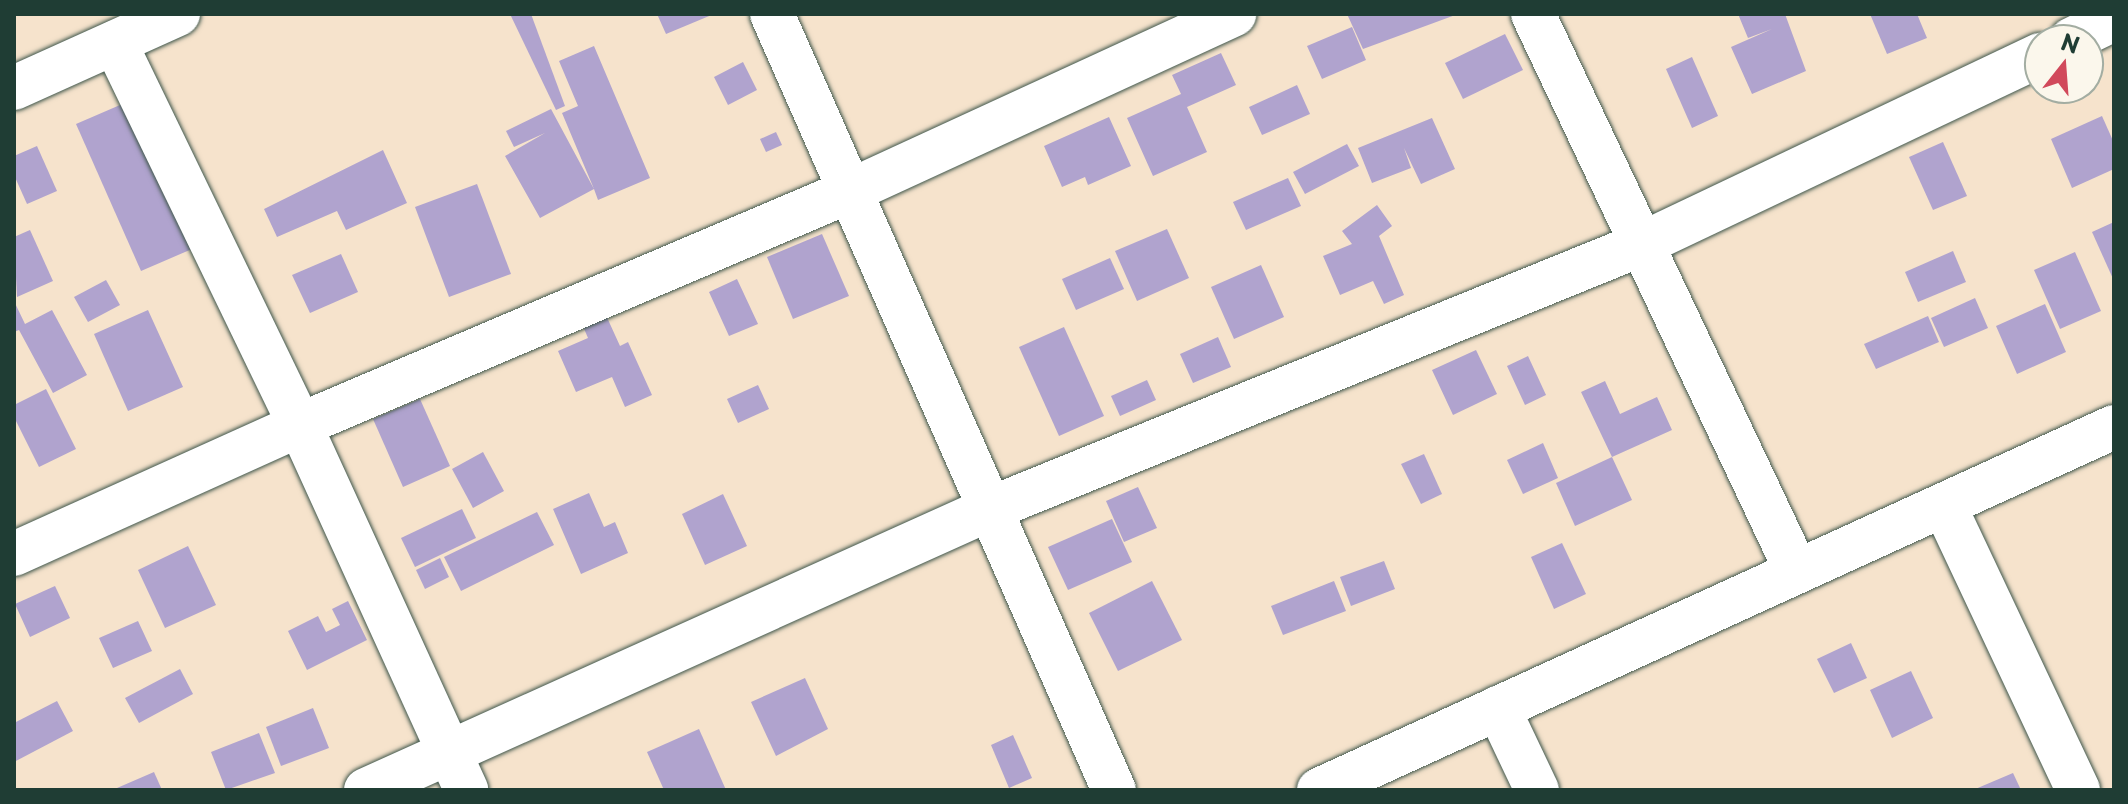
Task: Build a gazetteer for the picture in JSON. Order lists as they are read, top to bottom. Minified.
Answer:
{"north":"top"}
